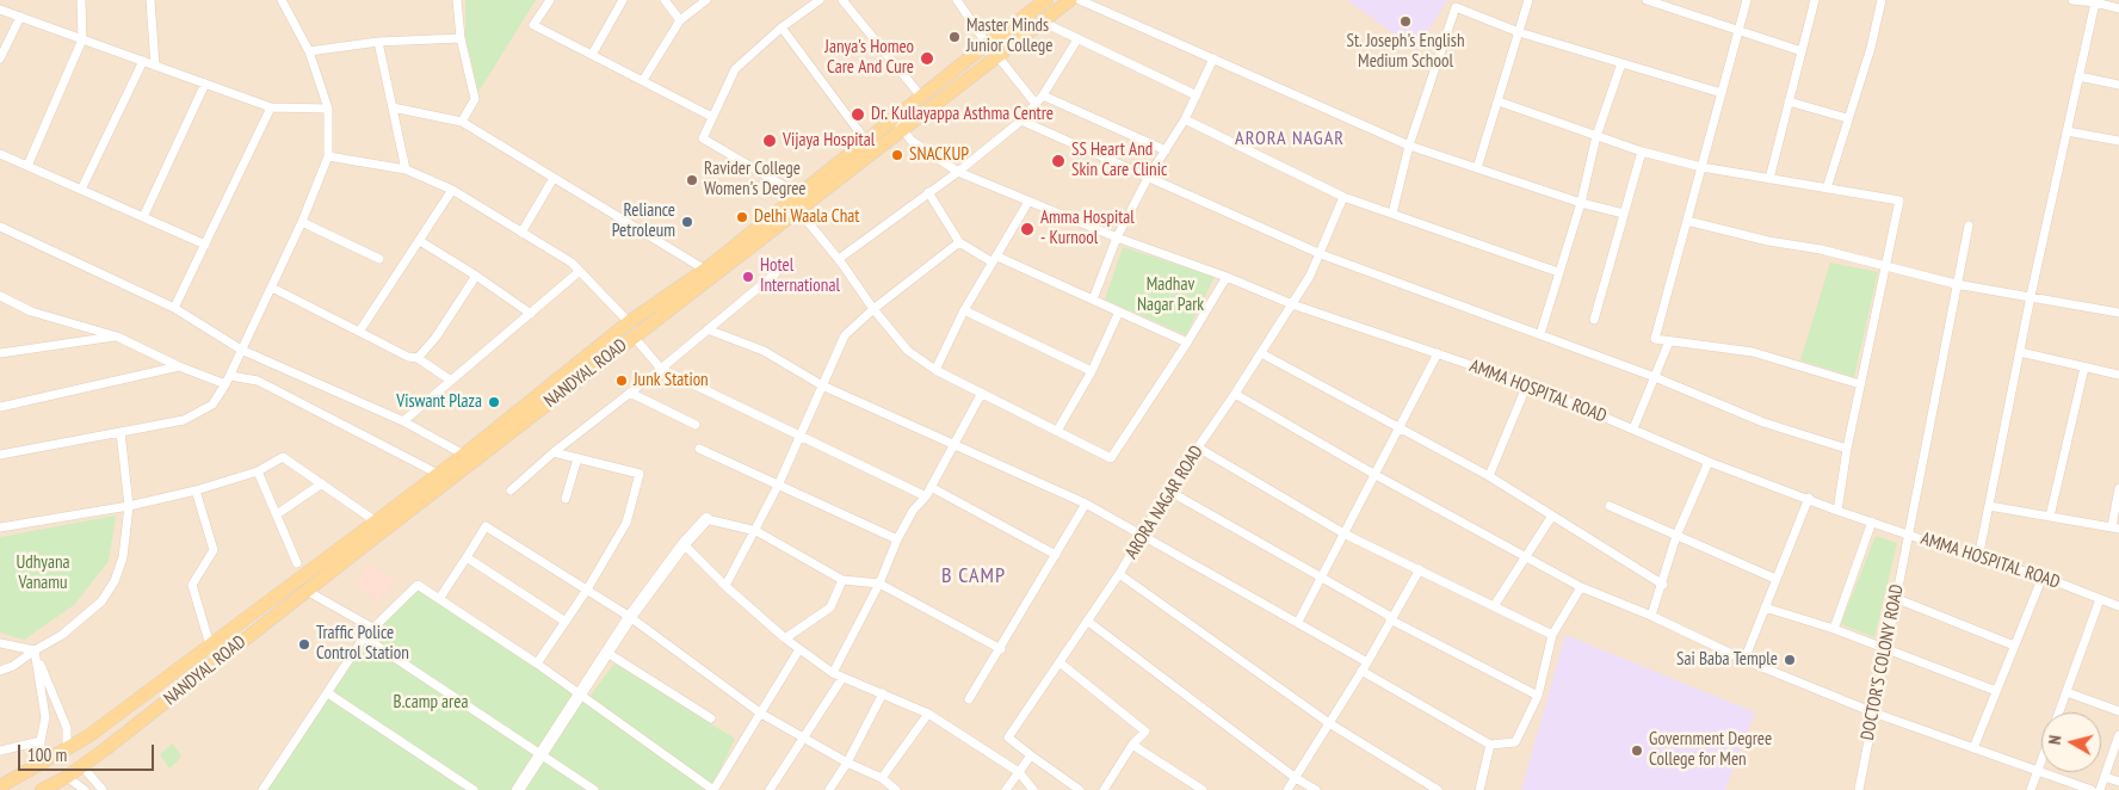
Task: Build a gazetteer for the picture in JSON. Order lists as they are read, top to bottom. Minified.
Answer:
{"streets":{"main road":["NANDYAL ROAD"],"street":["AMMA HOSPITAL ROAD","ARORA NAGAR ROAD","DOCTOR'S COLONY ROAD"]},"crossings":[["AMMA HOSPITAL ROAD","ARORA NAGAR ROAD"],["AMMA HOSPITAL ROAD","DOCTOR'S COLONY ROAD"]],"districts":["ARORA NAGAR","B CAMP"],"parks":["Madhav Nagar Park","Udhyana Vanamu","B.camp area"],"places":["St. Joseph's English Medium School","Master Minds Junior College","Janya's Homeo Care And Cure","Dr. Kullayappa Asthma Centre","Vijaya Hospital","SNACKUP","SS Heart And Skin Care Clinic","Ravider College Women's Degree","Delhi Waala Chat","Reliance Petroleum","Amma Hospital - Kurnool","Hotel International","Junk Station","Viswant Plaza","Traffic Police Control Station","Sai Baba Temple","Government Degree College for Men"],"scale_bar":"100 m","north":"left"}
